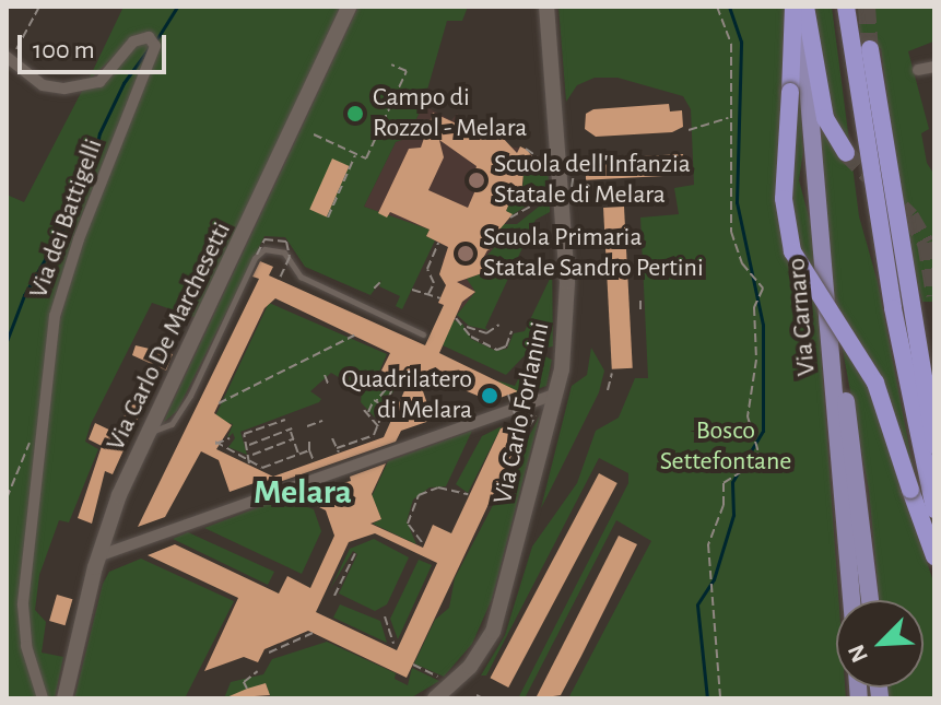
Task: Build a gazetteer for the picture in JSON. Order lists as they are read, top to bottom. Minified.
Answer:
{"streets":{"main road":["Via Carnaro","Via Carlo De Marchesetti","Via Carlo Forlanini"],"street":["Via dei Battigelli"]},"districts":["Melara"],"parks":["Bosco Settefontane"],"places":["Campo di Rozzol - Melara","Scuola dell'Infanzia Statale di Melara","Scuola Primaria Statale Sandro Pertini","Quadrilatero di Melara"],"scale_bar":"100 m","north":"bottom left"}
